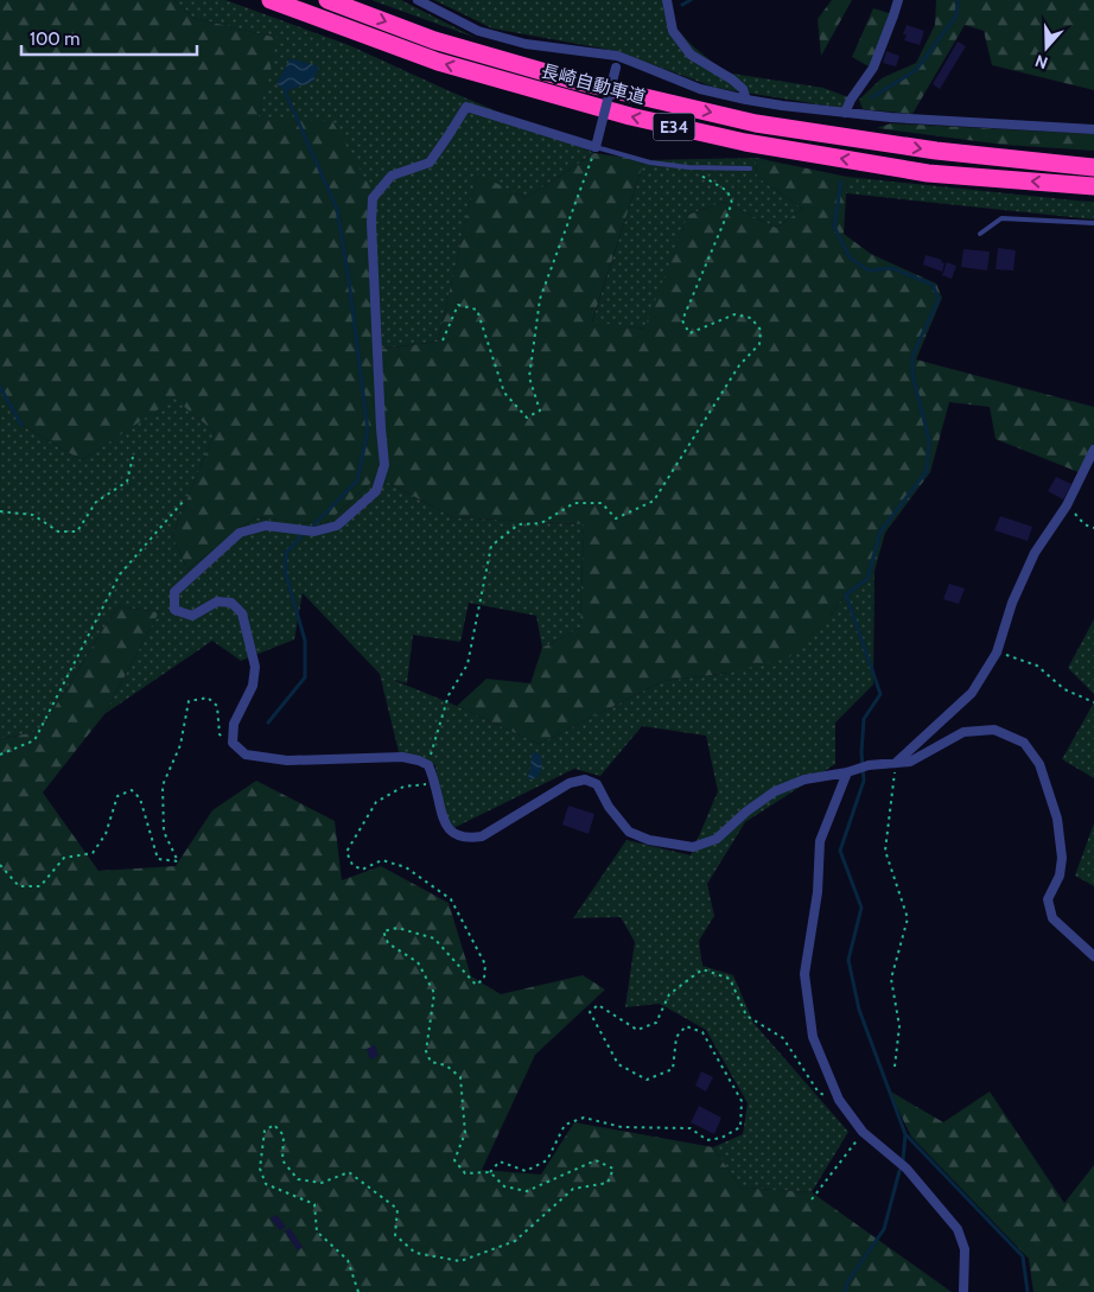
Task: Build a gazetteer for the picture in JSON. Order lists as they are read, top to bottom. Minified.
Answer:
{"streets":{"highway":["長崎自動車道","E34"]},"scale_bar":"100 m","north":"bottom"}
